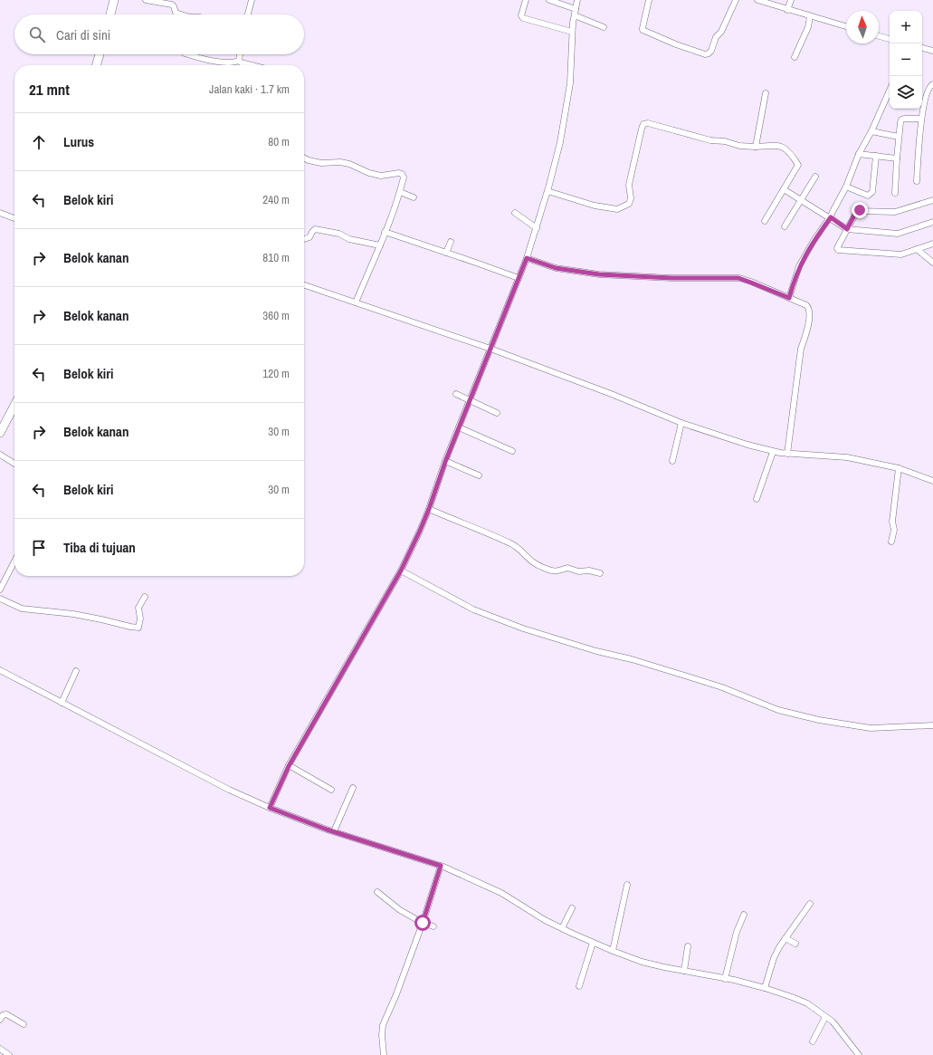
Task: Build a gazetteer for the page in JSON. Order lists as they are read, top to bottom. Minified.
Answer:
{"north":"top","page":{"map_buttons":["+","−"],"search":"Cari di sini","heading":["21 mnt","Jalan kaki · 1.7 km"],"list":[["Lurus","80 m"],["Belok kiri","240 m"],["Belok kanan","810 m"],["Belok kanan","360 m"],["Belok kiri","120 m"],["Belok kanan","30 m"],["Belok kiri","30 m"],"Tiba di tujuan"]}}
